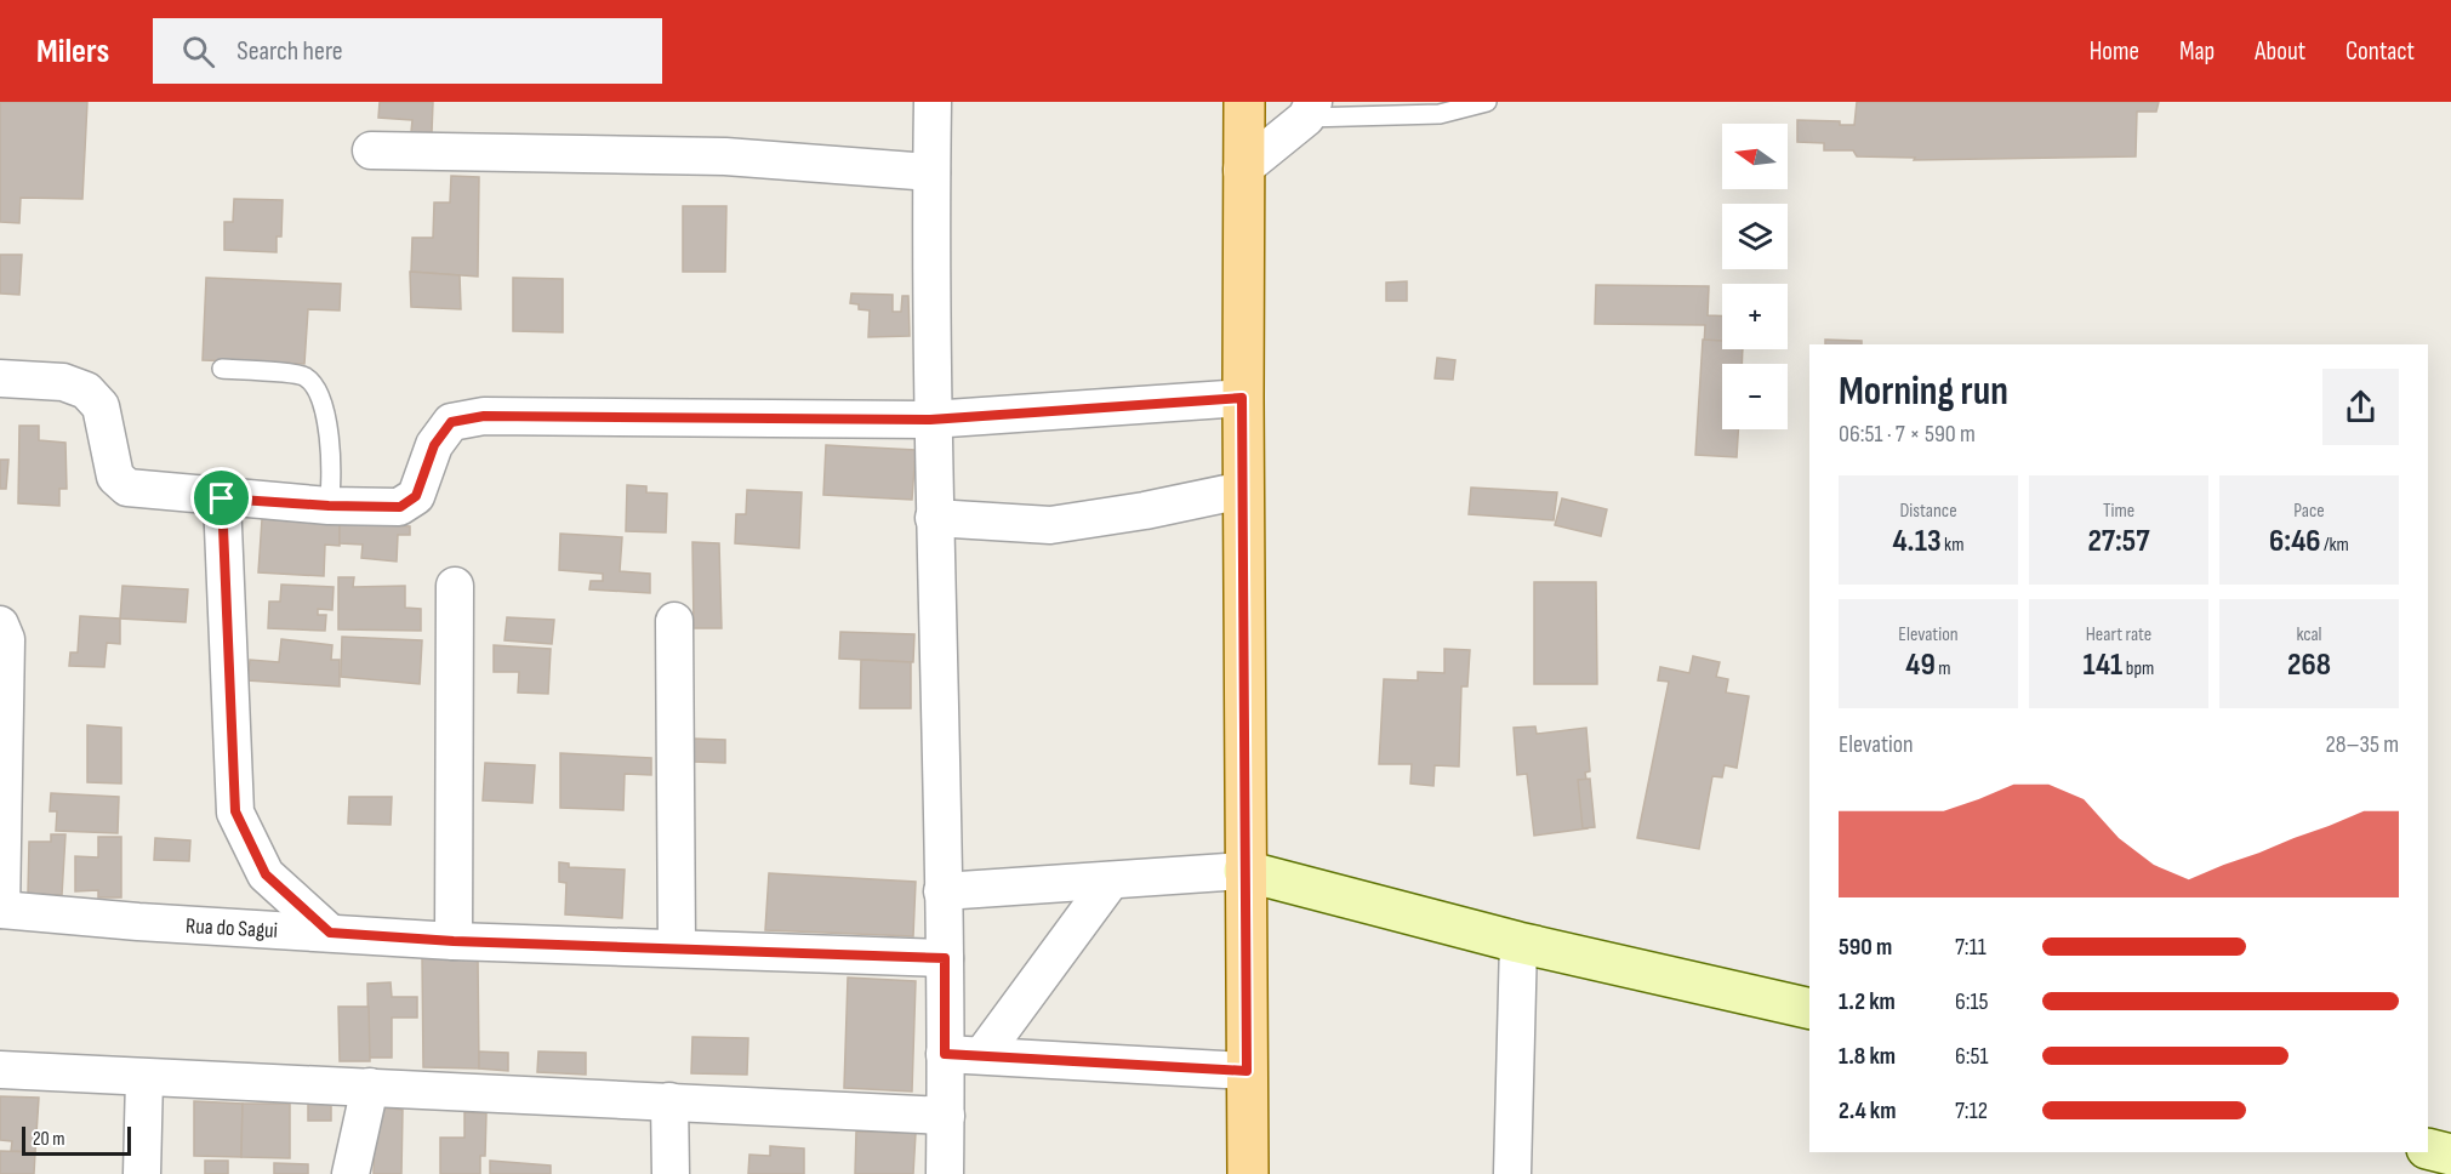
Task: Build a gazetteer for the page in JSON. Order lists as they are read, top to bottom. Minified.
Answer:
{"streets":{"street":["Rua do Sagui"]},"scale_bar":"20 m","north":"left","page":{"header":"Milers","search":"Search here","nav":["Home","Map","About","Contact"],"map_buttons":["+","−"],"heading":["Morning run","06:51 · 7 × 590 m"],"stats":[["Distance","4.13 km"],["Time","27:57"],["Pace","6:46 /km"],["Elevation","49 m"],["Heart rate","141 bpm"],["kcal","268"]],"chart":["Elevation","28–35 m"],"list":[{"name":"590 m","note":"7:11"},{"name":"1.2 km","note":"6:15"},{"name":"1.8 km","note":"6:51"},{"name":"2.4 km","note":"7:12"}],"scale":"20 m"}}
